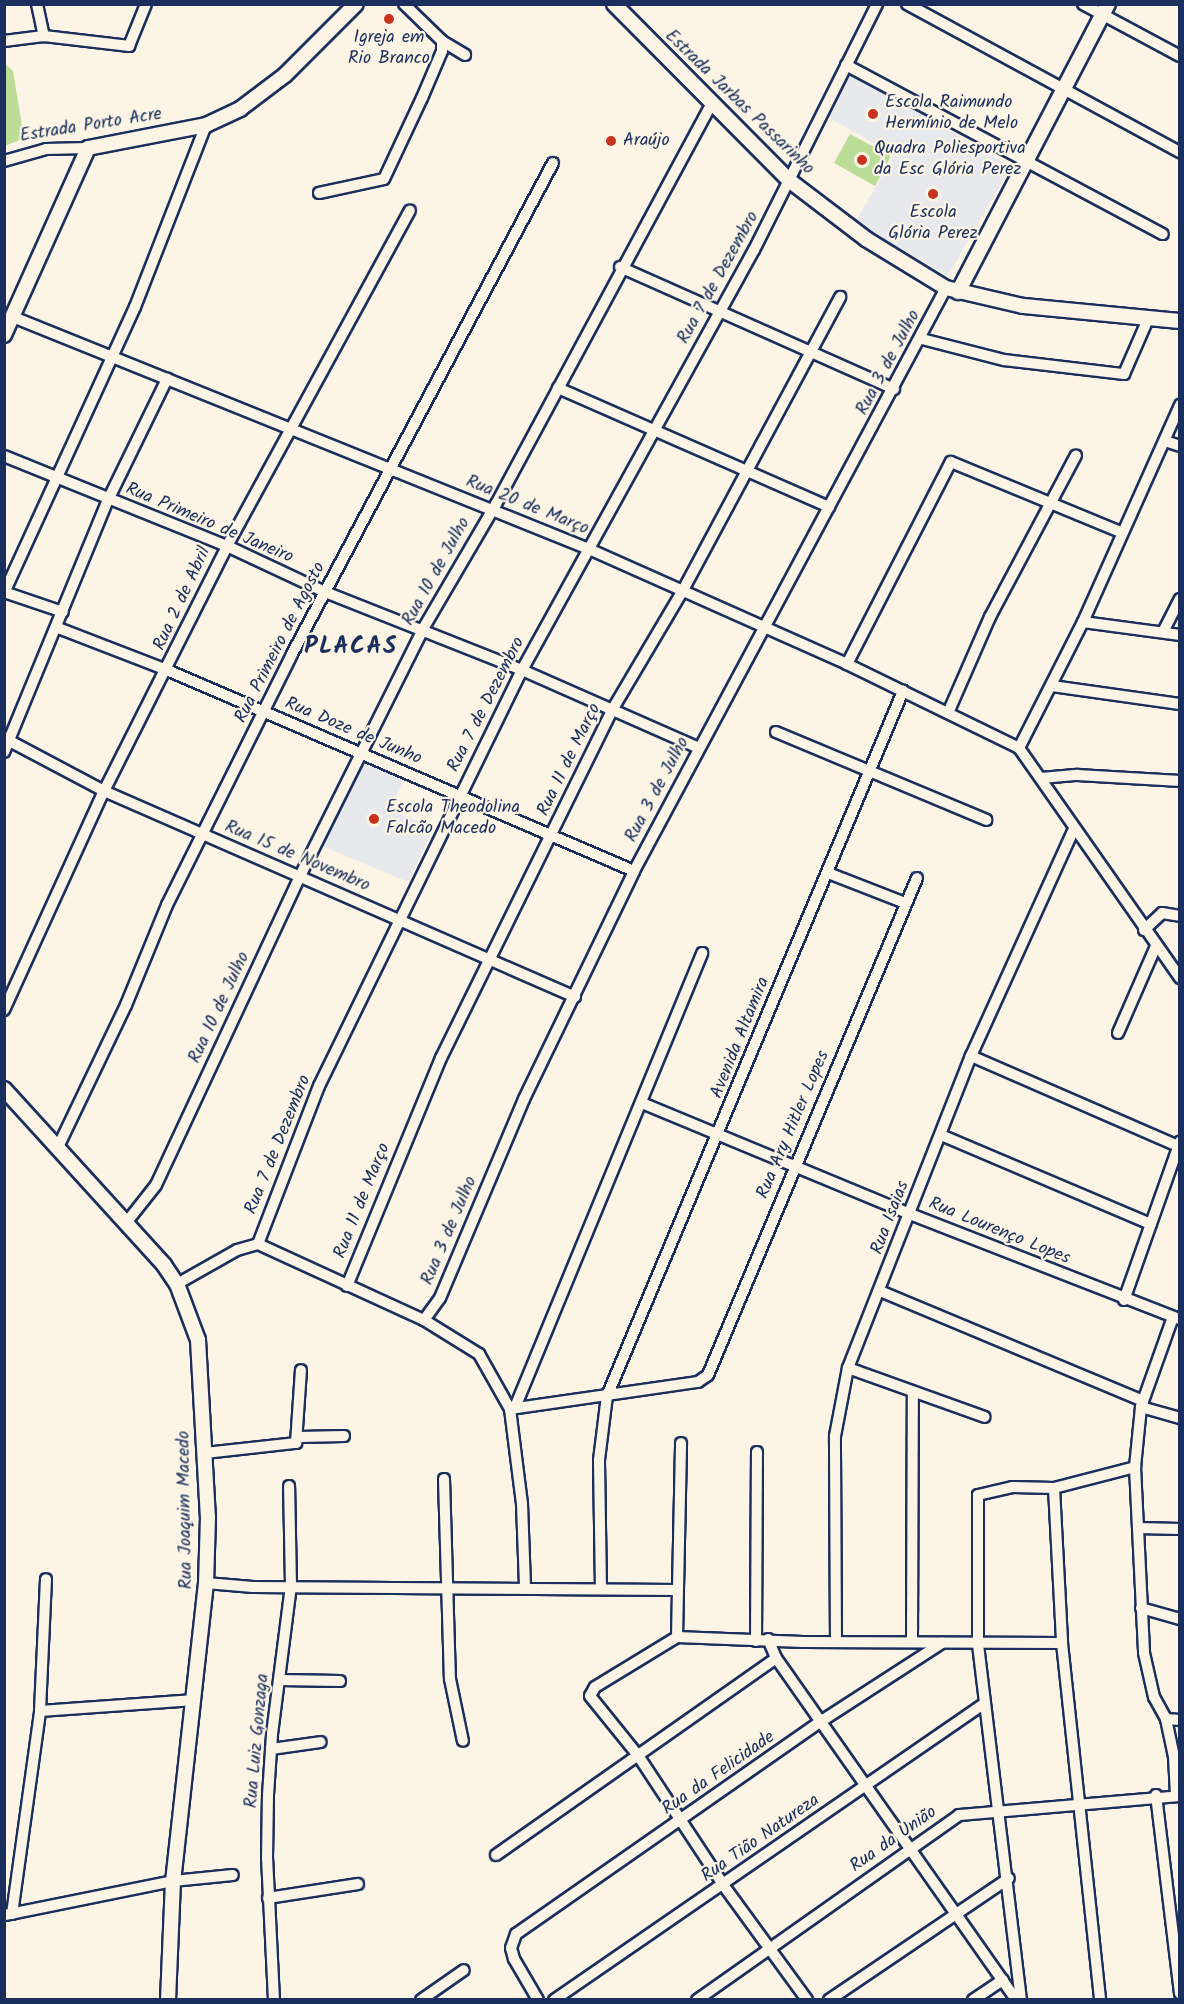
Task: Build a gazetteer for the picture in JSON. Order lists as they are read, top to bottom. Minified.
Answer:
{"streets":{"street":["Estrada Jarbas Passarinho","Estrada Porto Acre","Rua 7 de Dezembro","Rua 3 de Julho","Rua 20 de Março","Rua Primeiro de Janeiro","Rua 10 de Julho","Rua 2 de Abril","Rua Primeiro de Agosto","Rua Doze de Junho","Rua 11 de Março","Rua 15 de Novembro","Avenida Altamira","Rua Ary Hitler Lopes","Rua Isaias","Rua Lourenço Lopes","Rua Joaquim Macedo","Rua Luiz Gonzaga","Rua da Felicidade","Rua Tião Natureza","Rua da União"]},"crossings":[["Estrada Jarbas Passarinho","Rua 7 de Dezembro"],["Estrada Jarbas Passarinho","Rua 3 de Julho"],["Estrada Jarbas Passarinho","Rua 10 de Julho"],["Rua 7 de Dezembro","Rua 20 de Março"],["Rua 7 de Dezembro","Rua Primeiro de Janeiro"],["Rua 7 de Dezembro","Rua Doze de Junho"],["Rua 7 de Dezembro","Rua 15 de Novembro"],["Rua 7 de Dezembro","Rua Joaquim Macedo"],["Rua 3 de Julho","Rua 20 de Março"],["Rua 3 de Julho","Rua Primeiro de Janeiro"],["Rua 3 de Julho","Rua Doze de Junho"],["Rua 3 de Julho","Rua 15 de Novembro"],["Rua 20 de Março","Rua 10 de Julho"],["Rua 20 de Março","Rua 2 de Abril"],["Rua 20 de Março","Rua Primeiro de Agosto"],["Rua 20 de Março","Rua 11 de Março"],["Rua 20 de Março","Avenida Altamira"],["Rua Primeiro de Janeiro","Rua 10 de Julho"],["Rua Primeiro de Janeiro","Rua 2 de Abril"],["Rua Primeiro de Janeiro","Rua Primeiro de Agosto"],["Rua Primeiro de Janeiro","Rua 11 de Março"],["Rua 10 de Julho","Rua Doze de Junho"],["Rua 10 de Julho","Rua 15 de Novembro"],["Rua 10 de Julho","Rua Joaquim Macedo"],["Rua 2 de Abril","Rua Doze de Junho"],["Rua 2 de Abril","Rua 15 de Novembro"],["Rua Primeiro de Agosto","Rua Doze de Junho"],["Rua Primeiro de Agosto","Rua 15 de Novembro"],["Rua Primeiro de Agosto","Rua Joaquim Macedo"],["Rua Doze de Junho","Rua 11 de Março"],["Rua 11 de Março","Rua 15 de Novembro"],["Avenida Altamira","Rua Ary Hitler Lopes"],["Avenida Altamira","Rua Lourenço Lopes"],["Rua Ary Hitler Lopes","Rua Lourenço Lopes"],["Rua Isaias","Rua Lourenço Lopes"]],"districts":["PLACAS"],"places":["Igreja em Rio Branco","Escola Raimundo Hermínio de Melo","Araújo","Quadra Poliesportiva da Esc Glória Perez","Escola Glória Perez","Escola Theodolina Falcão Macedo"]}
